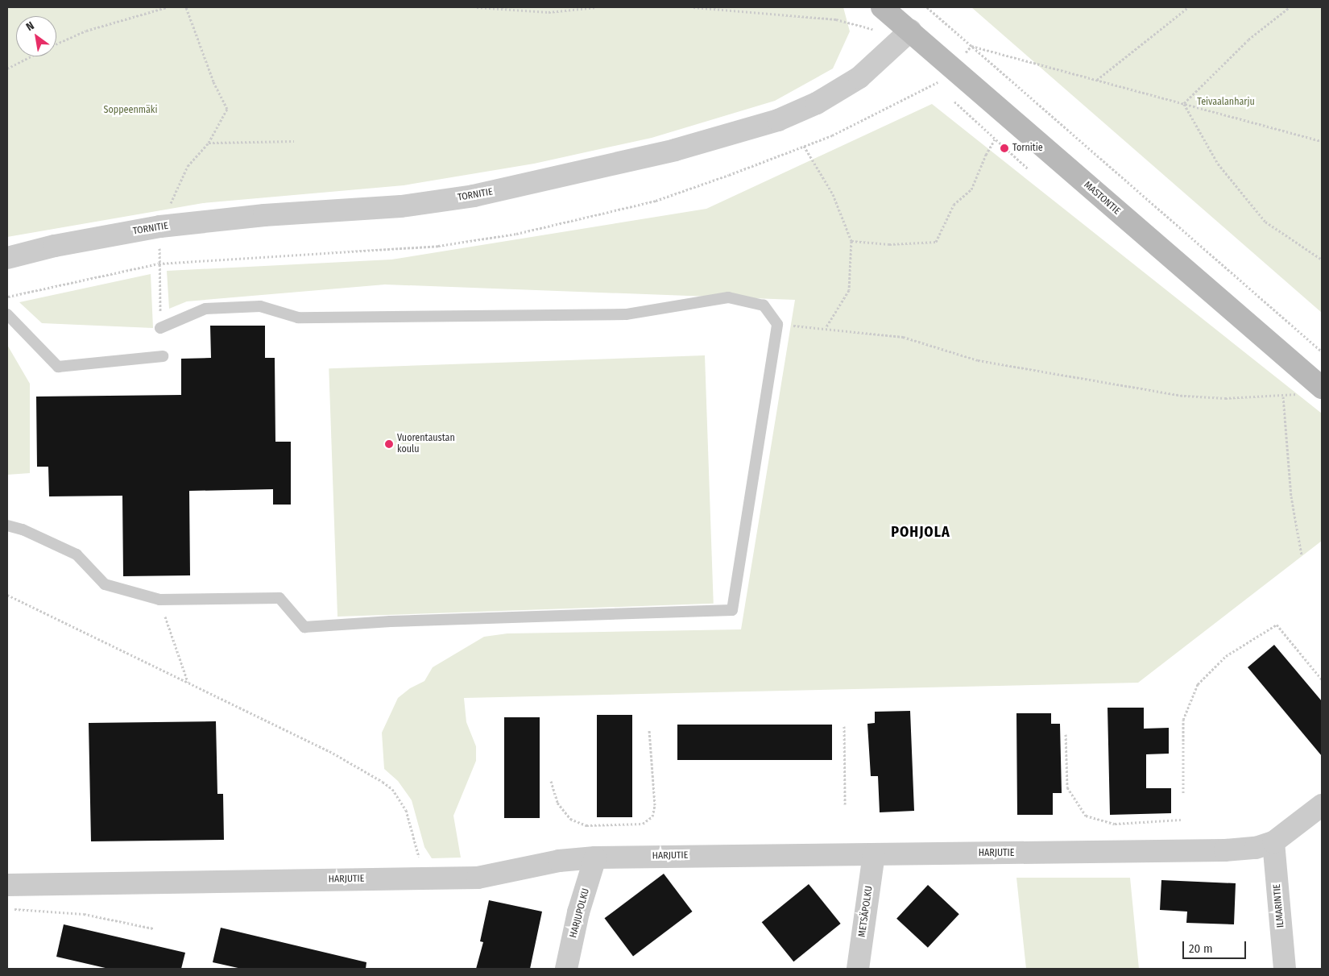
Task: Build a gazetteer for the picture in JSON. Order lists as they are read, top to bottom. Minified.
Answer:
{"streets":{"main road":["MASTONTIE"],"street":["TORNITIE","HARJUTIE","ILMARINTIE","METSÄPOLKU","HARJUPOLKU"]},"crossings":[["TORNITIE","MASTONTIE"],["HARJUTIE","ILMARINTIE"],["HARJUTIE","METSÄPOLKU"],["HARJUTIE","HARJUPOLKU"]],"districts":["POHJOLA"],"parks":["Teivaalanharju","Soppeenmäki"],"places":["Tornitie","Vuorentaustan koulu"],"scale_bar":"20 m","north":"top left"}
